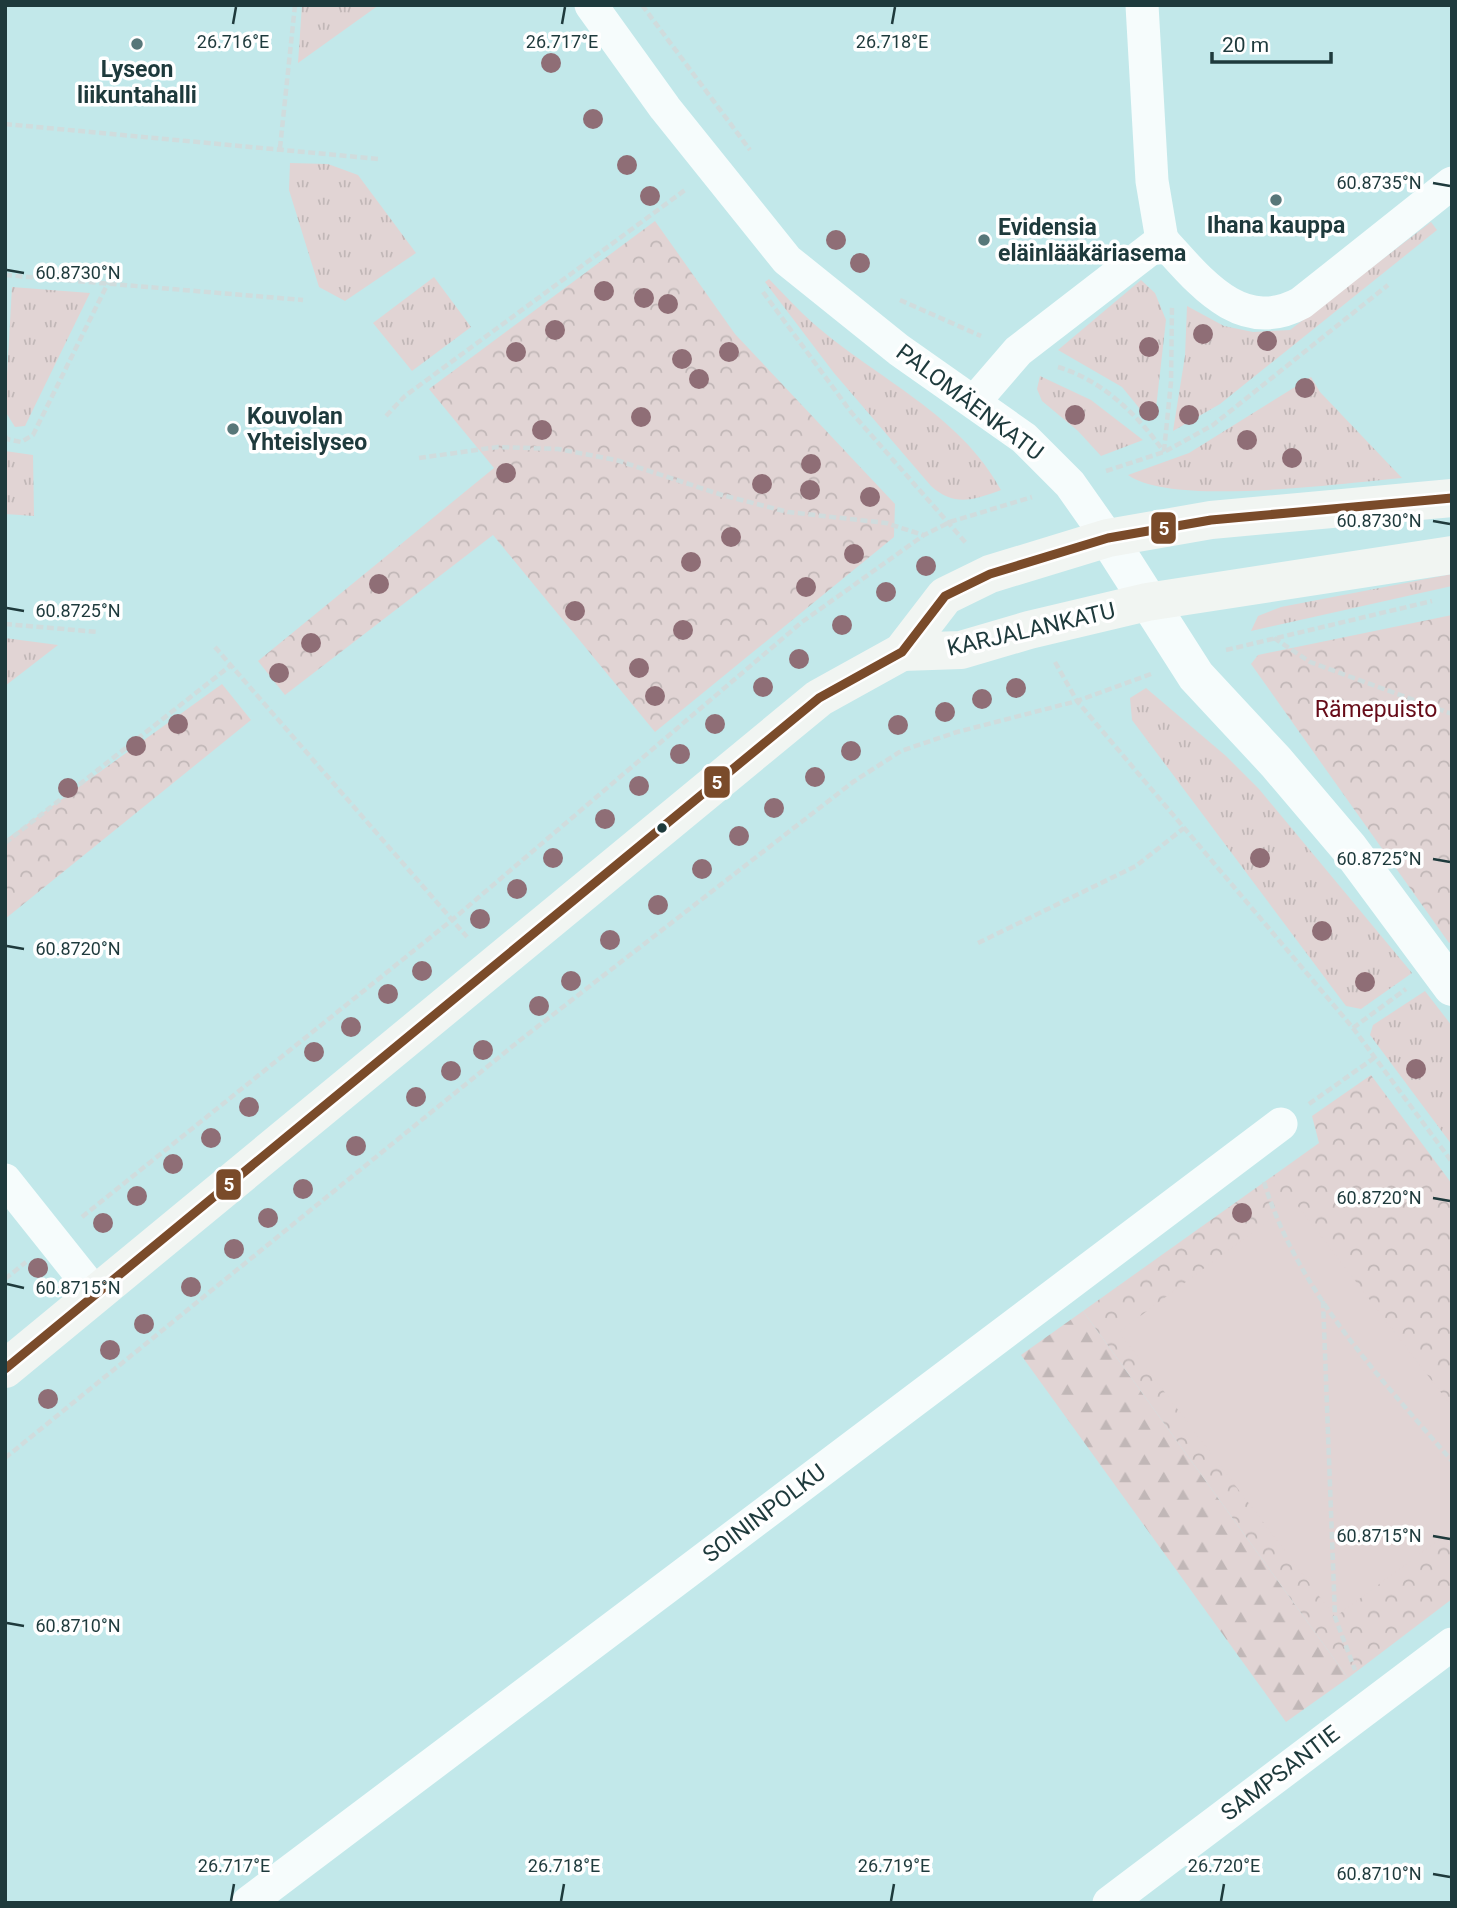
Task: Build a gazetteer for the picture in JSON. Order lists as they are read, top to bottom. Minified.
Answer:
{"streets":{"main road":["KARJALANKATU"],"street":["PALOMÄENKATU","SOININPOLKU","SAMPSANTIE"]},"crossings":[["PALOMÄENKATU","KARJALANKATU"]],"parks":["Rämepuisto"],"places":["Lyseon liikuntahalli","Ihana kauppa","Evidensia eläinlääkäriasema","Kouvolan Yhteislyseo"],"lines":["transit line 5"],"scale_bar":"20 m","coordinates":["26.716°E","26.717°E","26.718°E","60.8735°N","60.8730°N","60.8725°N","60.8720°N","60.8715°N","60.8710°N","26.719°E","26.720°E"]}
